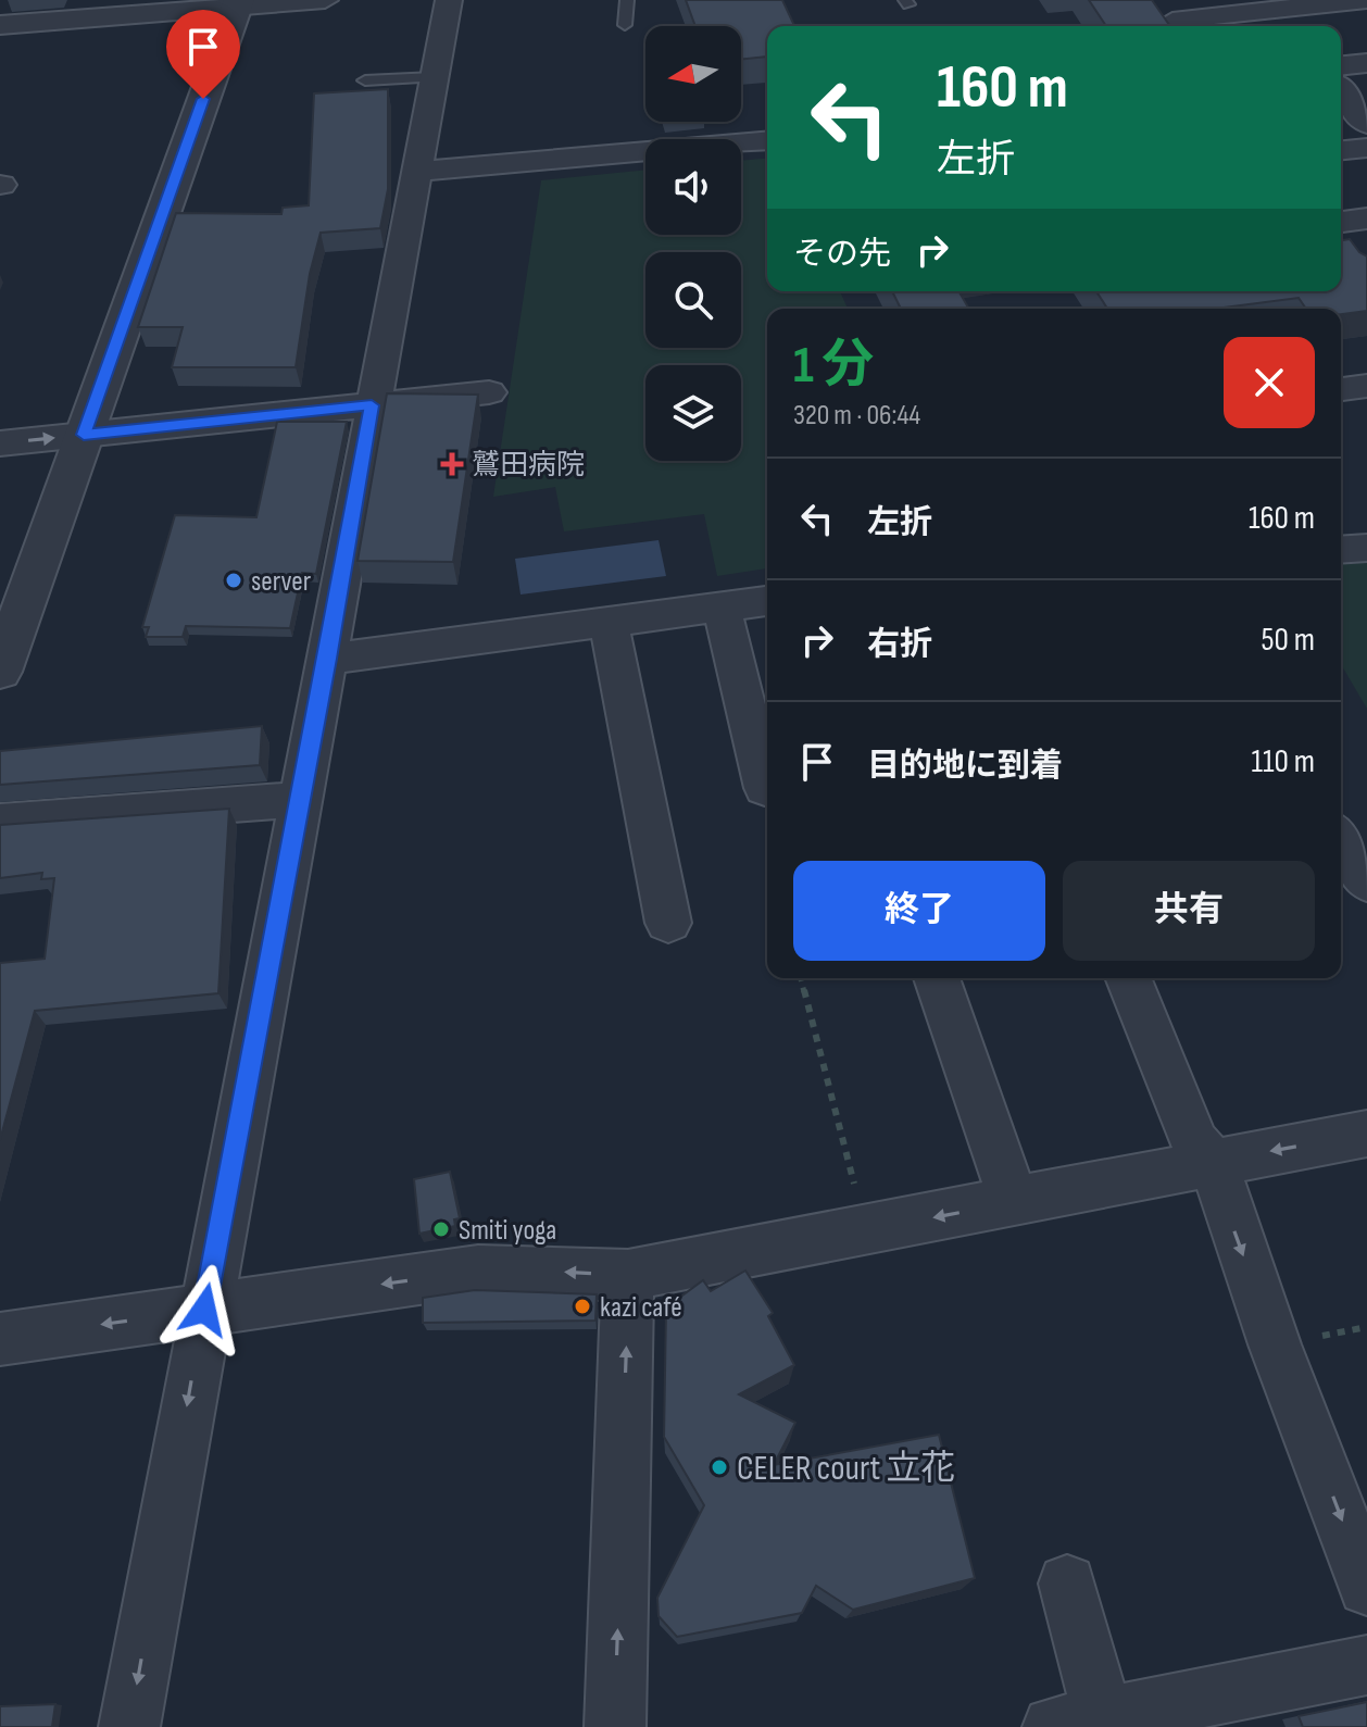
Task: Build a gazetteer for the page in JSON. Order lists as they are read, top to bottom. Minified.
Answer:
{"places":{"health":["鷲田病院"],"other":["server","Smiti yoga","kazi café","CELER court 立花"]},"north":"left","page":{"turn":["160 m","左折"],"then":"その先","heading":["1 分","320 m · 06:44"],"list":[{"name":"左折","value":"160 m"},{"name":"右折","value":"50 m"},{"name":"目的地に到着","value":"110 m"}],"buttons":["終了","共有"]}}
